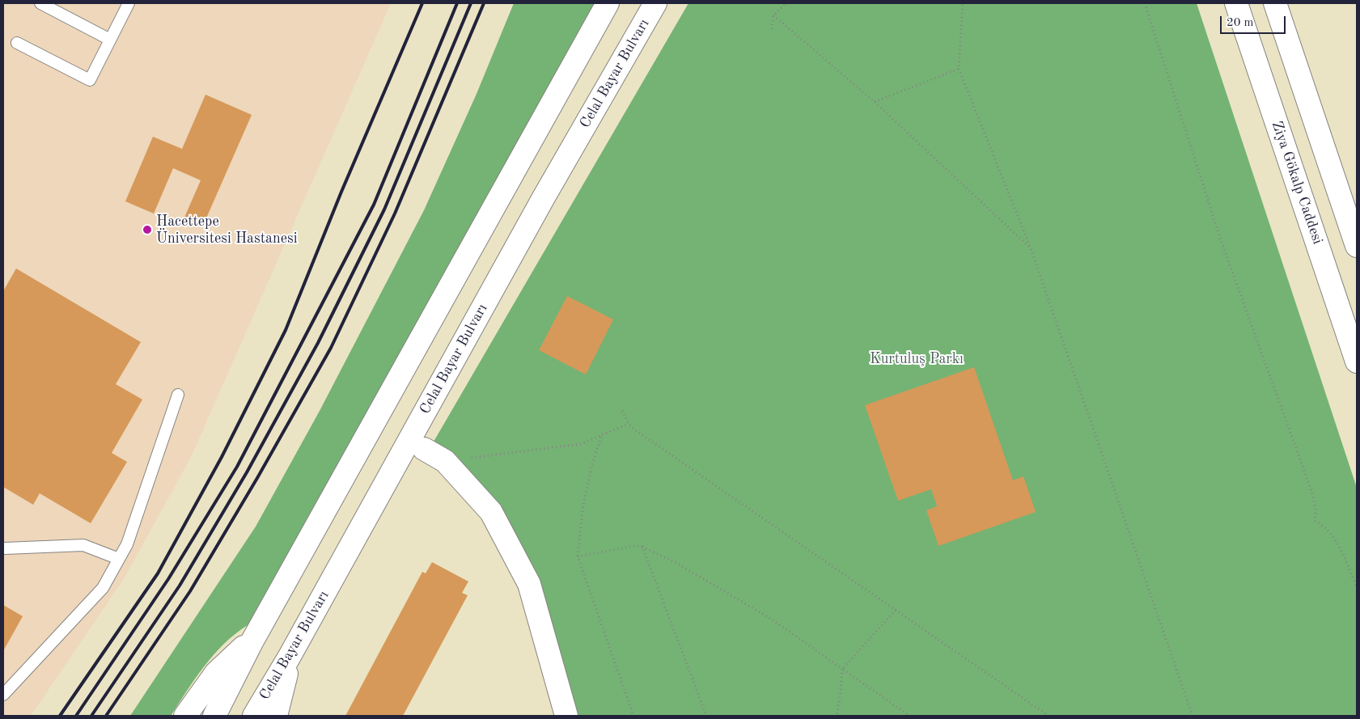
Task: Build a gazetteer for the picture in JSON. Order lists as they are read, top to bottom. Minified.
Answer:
{"streets":{"main road":["Celal Bayar Bulvarı","Ziya Gökalp Caddesi"]},"parks":["Kurtuluş Parkı"],"places":["Hacettepe Üniversitesi Hastanesi"],"scale_bar":"20 m"}
